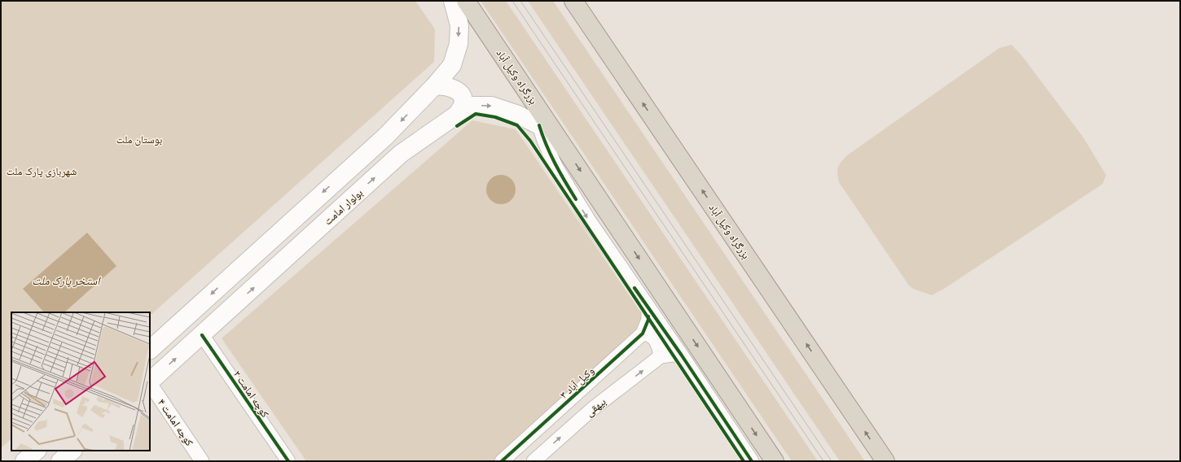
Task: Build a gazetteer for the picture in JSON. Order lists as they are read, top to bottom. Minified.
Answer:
{"streets":{"highway":["بزرگراه وکیل آباد"],"main road":["بولوار امامت"],"street":["۳ وکیل آباد","کوچه امامت ۲","بیهقی","کوچه امامت ۴"]},"crossings":[["بزرگراه وکیل آباد","بولوار امامت"],["بولوار امامت","کوچه امامت ۲"]],"one_way":["بیهقی"],"water":["استخر پارک ملت"],"parks":["بوستان ملت","شهربازی پارک ملت"]}
